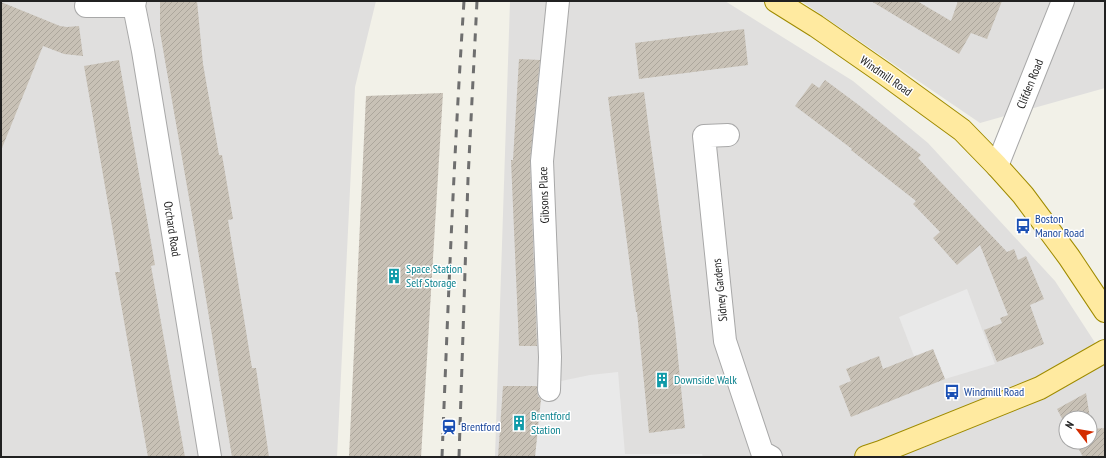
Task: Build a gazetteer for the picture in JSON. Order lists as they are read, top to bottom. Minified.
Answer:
{"streets":{"main road":["Windmill Road"],"street":["Clifden Road","Gibsons Place","Orchard Road","Sidney Gardens"]},"crossings":[["Windmill Road","Clifden Road"]],"places":{"bus stop":["Boston Manor Road","Windmill Road"],"building":["Space Station Self Storage","Downside Walk","Brentford Station"],"station":["Brentford"]},"north":"top left"}
